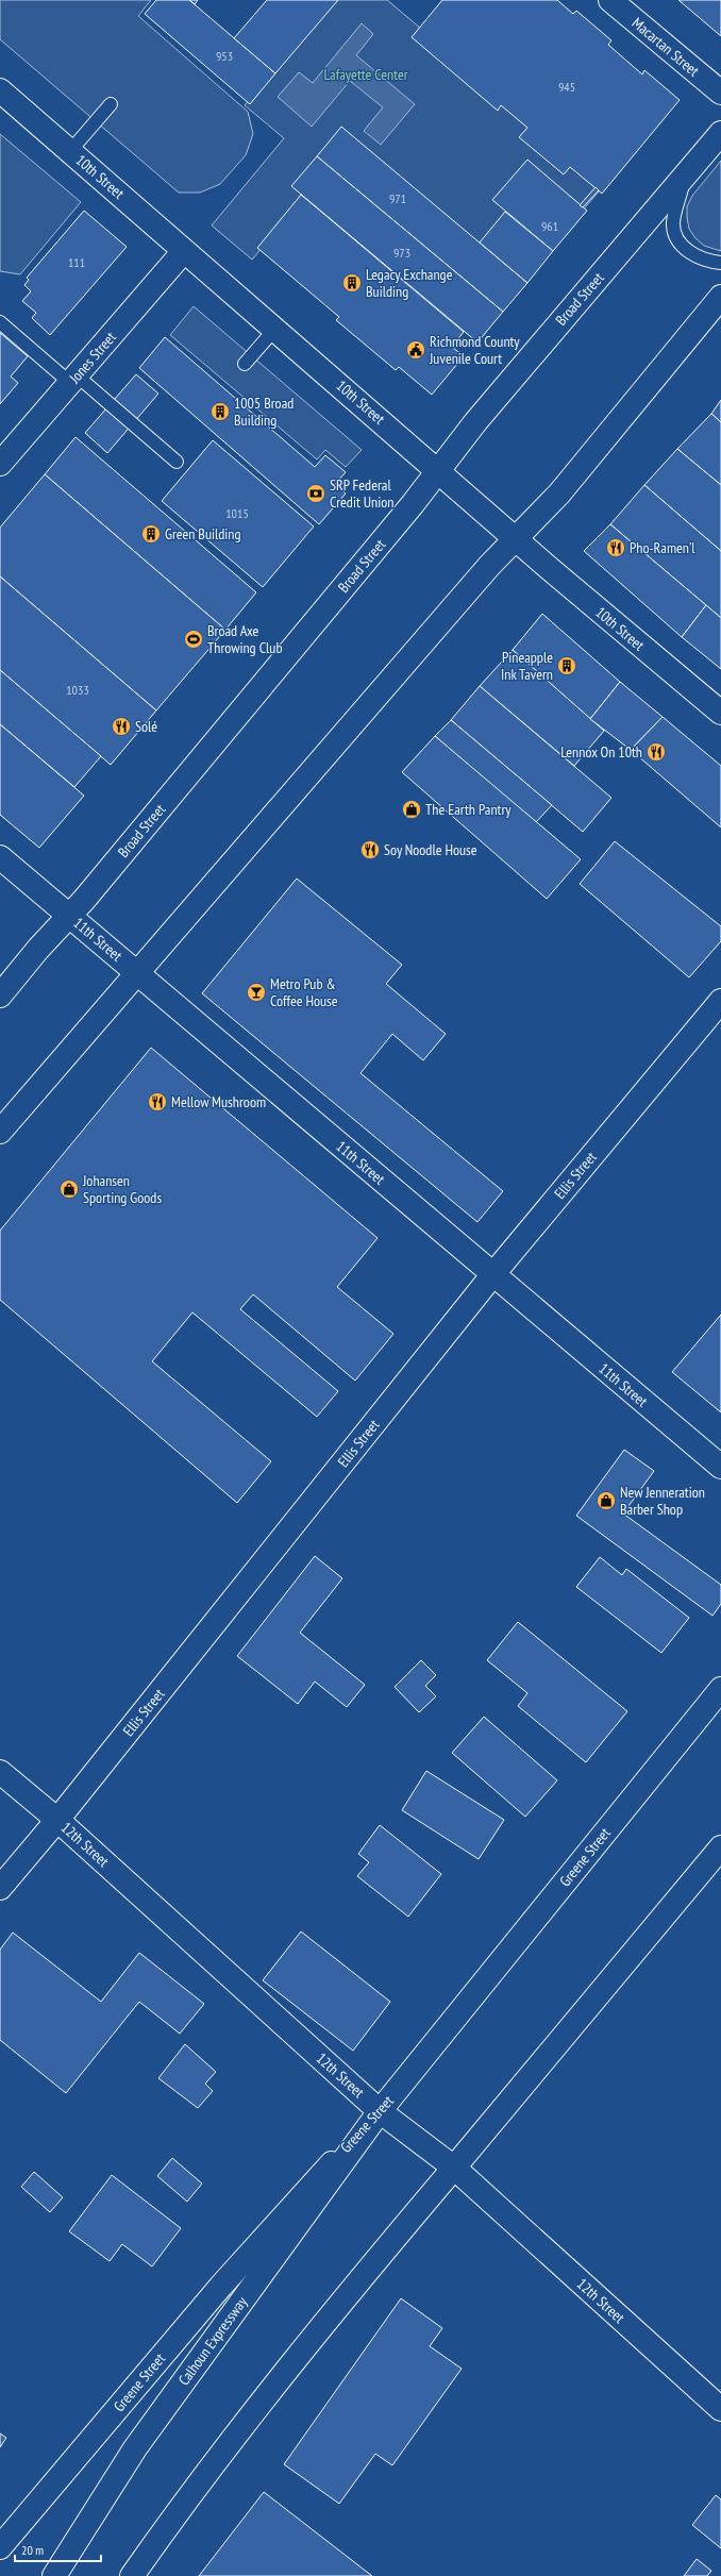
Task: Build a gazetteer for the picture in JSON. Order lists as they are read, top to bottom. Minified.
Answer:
{"streets":{"main road":["Macartan Street","10th Street","Broad Street","Jones Street","11th Street","Ellis Street","12th Street","Greene Street","Calhoun Expressway"]},"crossings":[["10th Street","Broad Street"],["10th Street","Jones Street"],["Broad Street","11th Street"],["11th Street","Ellis Street"],["Ellis Street","12th Street"],["12th Street","Greene Street"],["12th Street","Calhoun Expressway"],["Greene Street","Calhoun Expressway"]],"parks":["Lafayette Center"],"places":{"building":["Legacy Exchange Building","1005 Broad Building","Green Building","Pineapple Ink Tavern"],"public building":["Richmond County Juvenile Court"],"bank":["SRP Federal Credit Union"],"restaurant":["Pho-Ramen’l","Solé","Lennox On 10th","Soy Noodle House","Mellow Mushroom"],"sports":["Broad Axe Throwing Club"],"shop":["The Earth Pantry","Johansen Sporting Goods","New Jenneration Barber Shop"],"bar":["Metro Pub & Coffee House"]},"house_numbers":["953","945","971","961","973","111","1015","1033"],"scale_bar":"20 m"}
